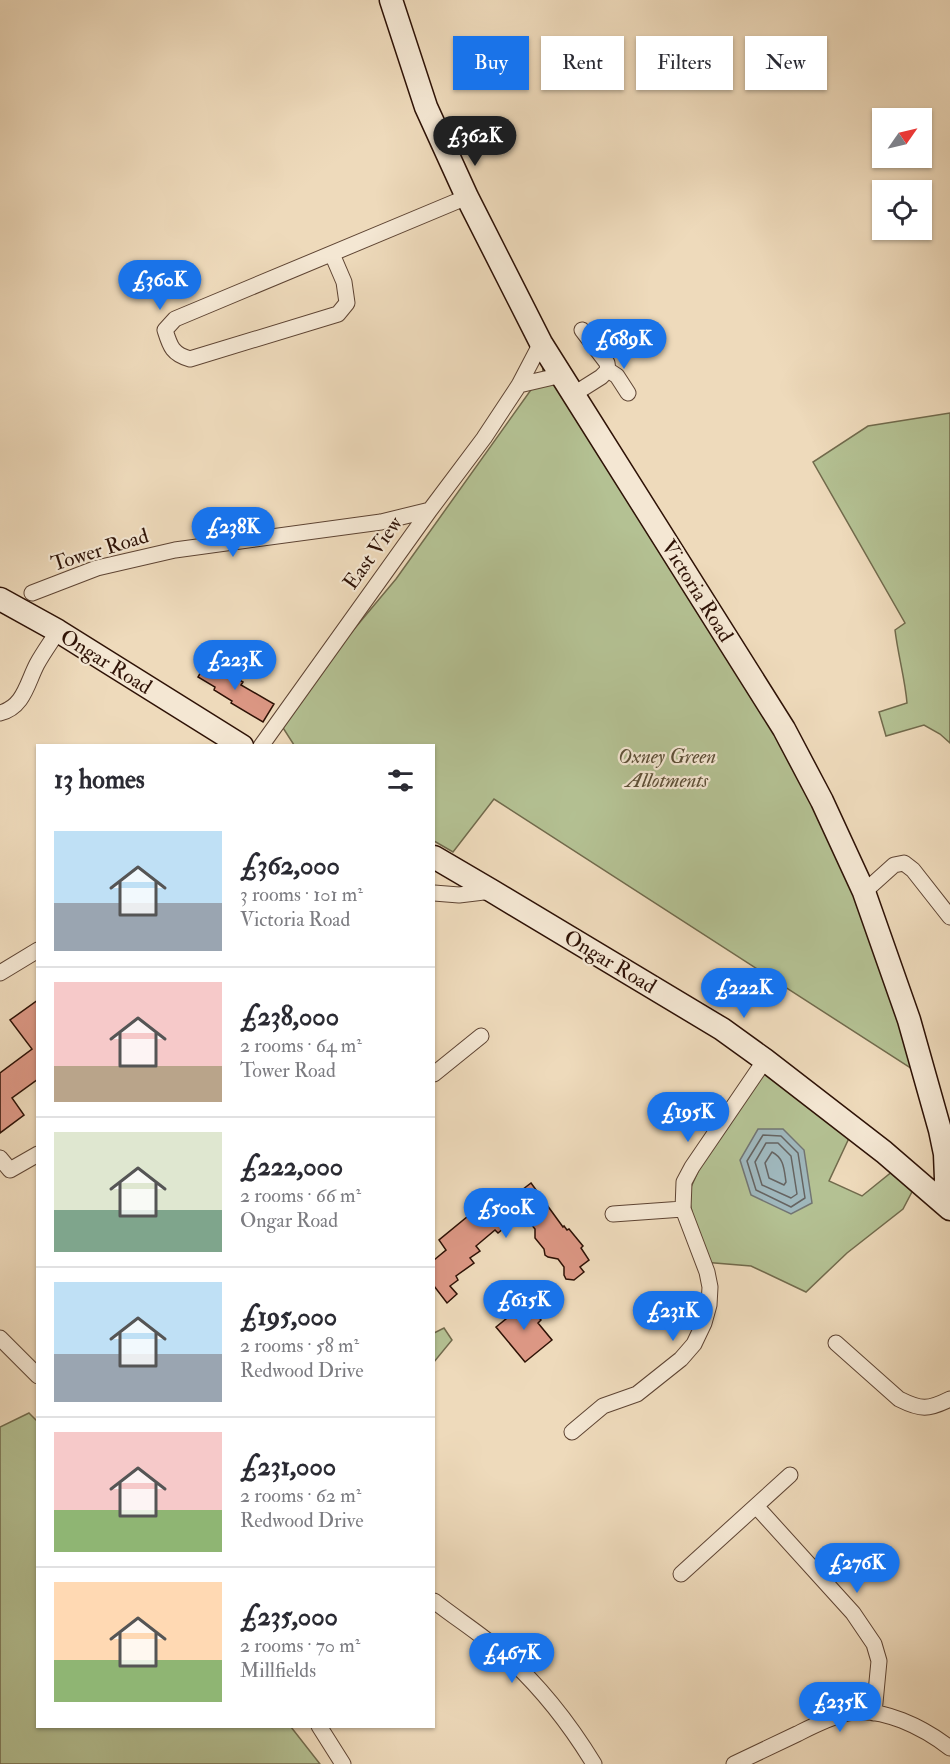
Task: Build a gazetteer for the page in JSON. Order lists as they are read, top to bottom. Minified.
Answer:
{"streets":{"street":["Tower Road","East View","Victoria Road","Ongar Road"]},"crossings":[["Tower Road","East View"],["East View","Victoria Road"],["Victoria Road","Ongar Road"]],"parks":["Oxney Green Allotments"],"north":"top right","page":{"chip":["Buy","Rent","Filters","New"],"price":["£362K","£360K","£689K","£238K","£223K","£222K","£195K","£500K","£615K","£231K","£276K","£467K","£235K"],"heading":"13 homes","list":[{"name":"£362,000","note":"3 rooms · 101 m² · Victoria Road"},{"name":"£238,000","note":"2 rooms · 64 m² · Tower Road"},{"name":"£222,000","note":"2 rooms · 66 m² · Ongar Road"},{"name":"£195,000","note":"2 rooms · 58 m² · Redwood Drive"},{"name":"£231,000","note":"2 rooms · 62 m² · Redwood Drive"},{"name":"£235,000","note":"2 rooms · 70 m² · Millfields"}]}}
